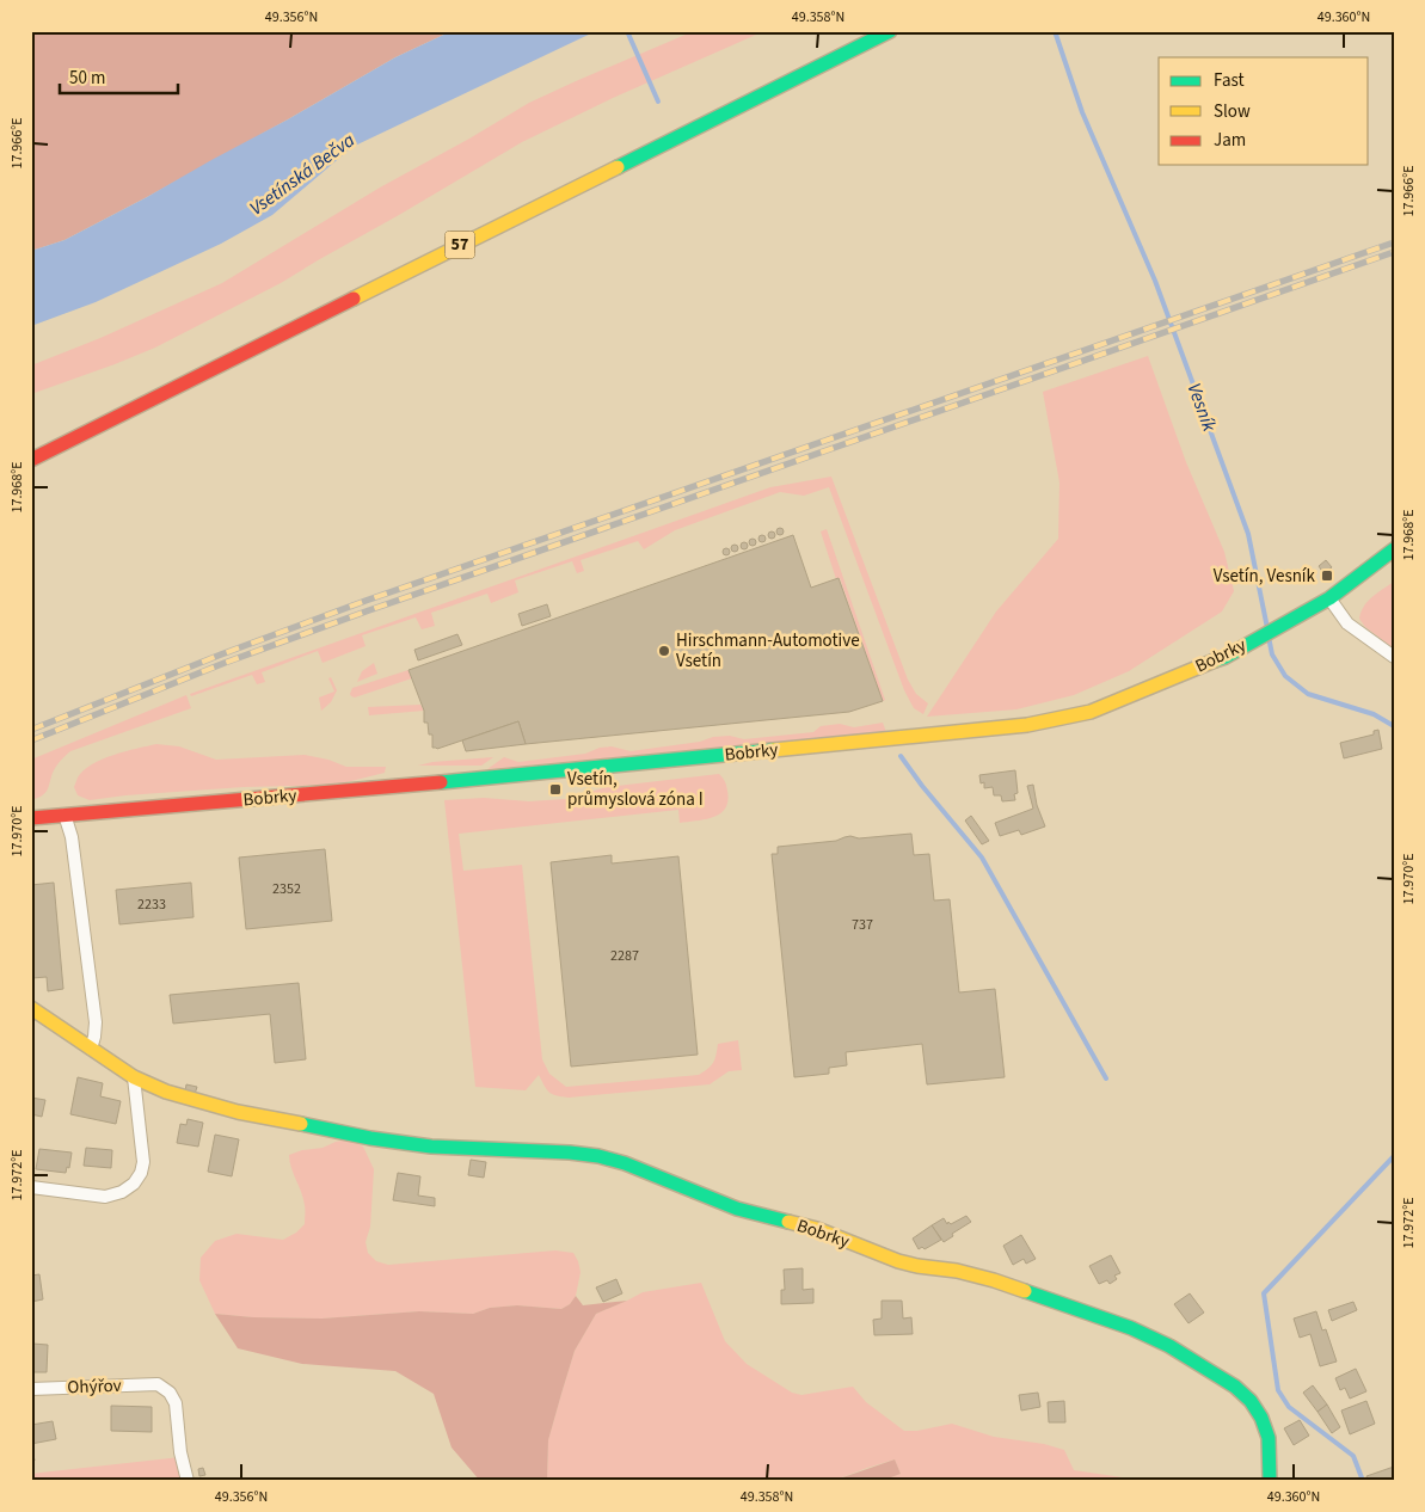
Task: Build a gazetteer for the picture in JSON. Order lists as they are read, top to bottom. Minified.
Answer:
{"streets":{"street":["57","Bobrky","Ohýřov"]},"water":["Vsetínská Bečva","Vesník"],"places":{"transit":["Vsetín, Vesník","Vsetín, průmyslová zóna I"],"other":["Hirschmann-Automotive Vsetín"]},"house_numbers":["2352","2233","737","2287"],"legend":["Fast","Slow","Jam"],"scale_bar":"50 m","coordinates":["49.356°N","49.358°N","49.360°N","17.966°E","17.968°E","17.970°E","17.972°E"]}
